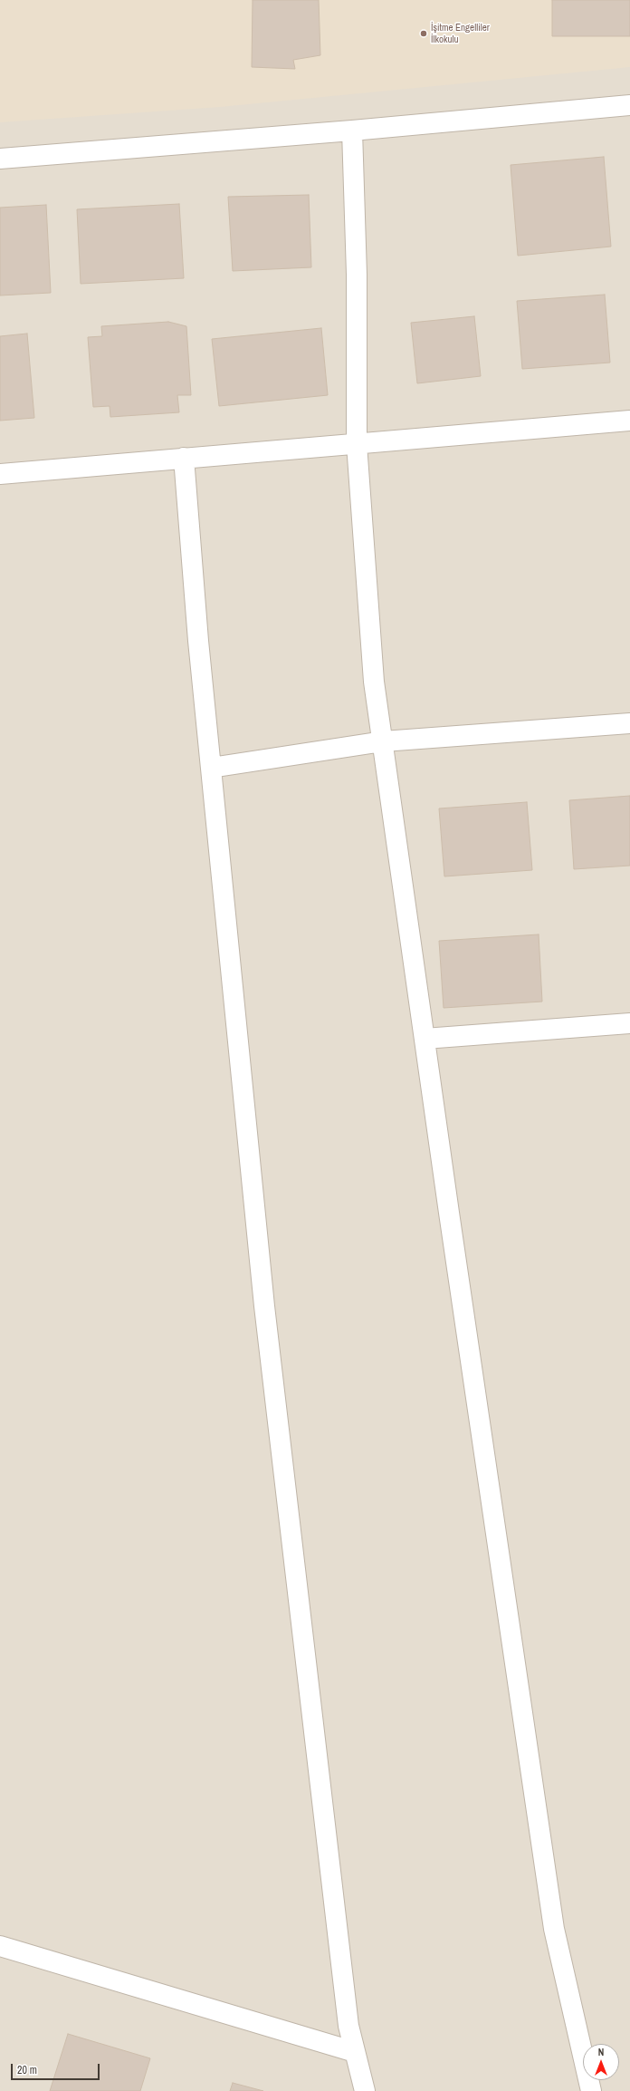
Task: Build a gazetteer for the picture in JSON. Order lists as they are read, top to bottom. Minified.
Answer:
{"places":["İşitme Engelliler İlkokulu"],"scale_bar":"20 m","north":"top"}
